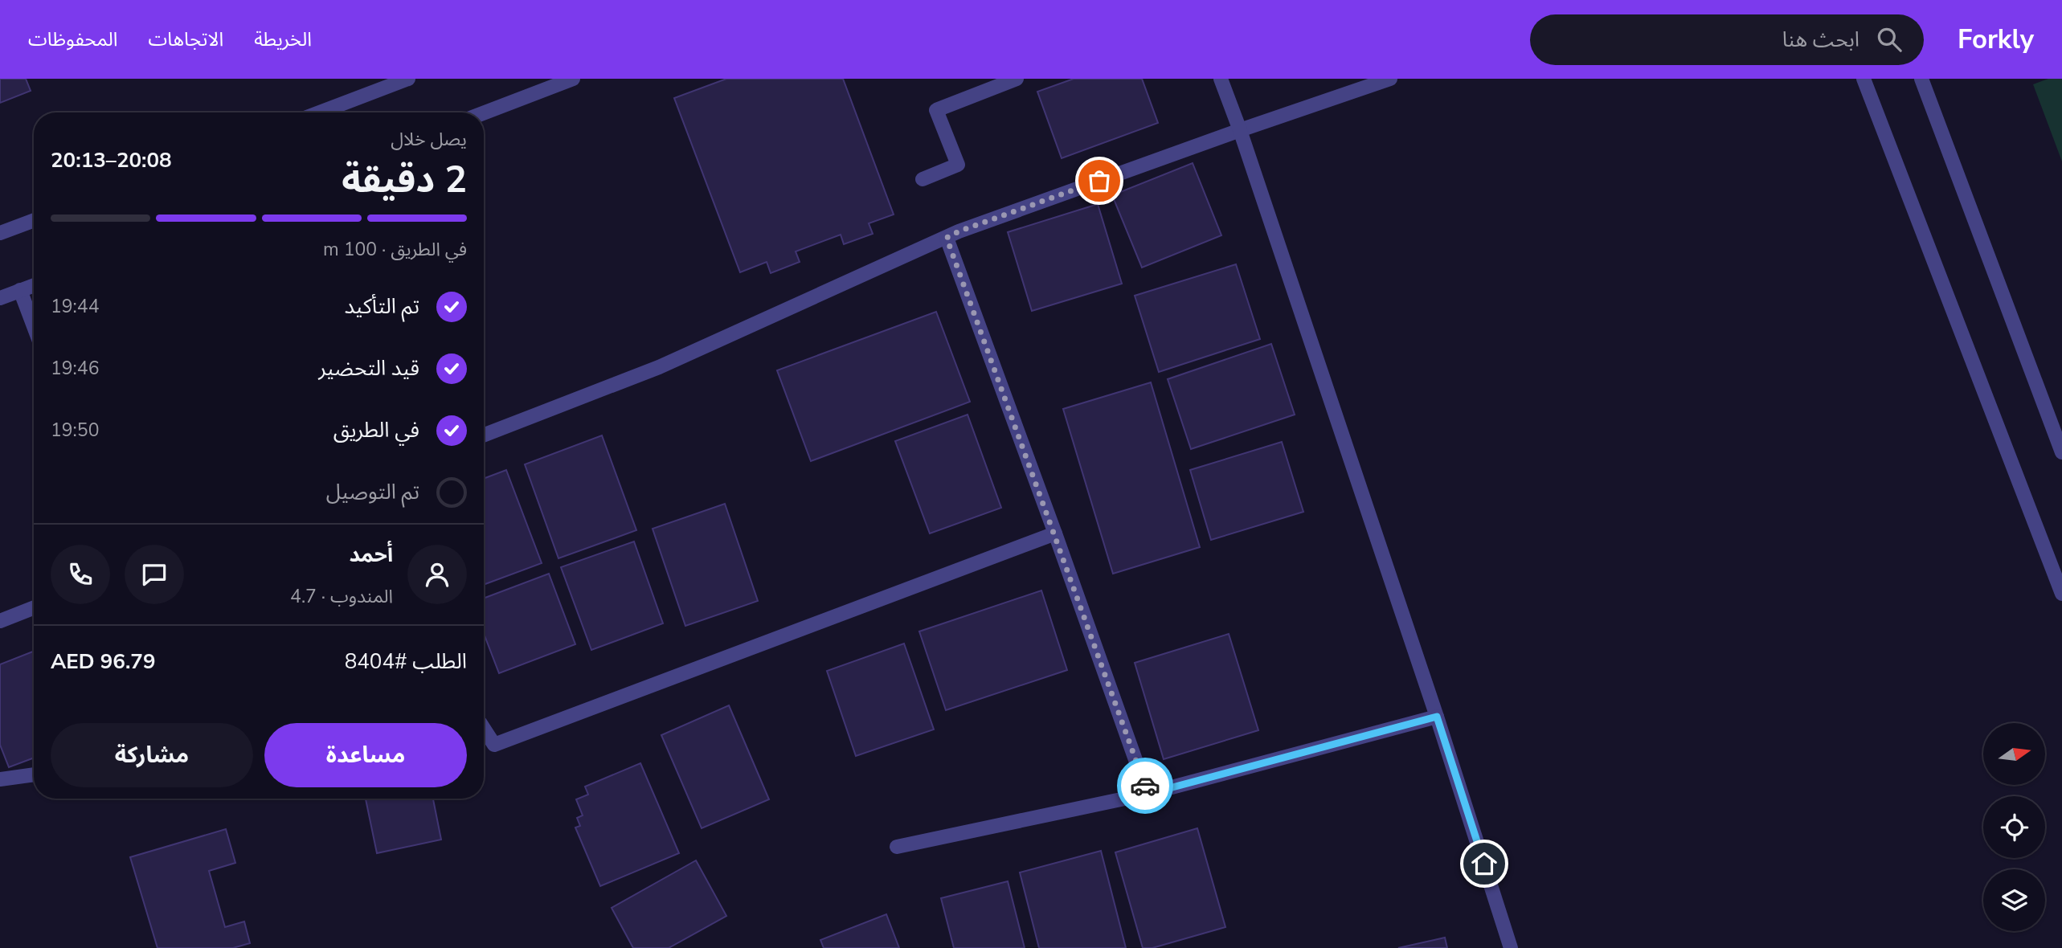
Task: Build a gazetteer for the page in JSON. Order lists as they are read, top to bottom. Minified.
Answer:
{"north":"right","page":{"header":"Forkly","search":"ابحث هنا","nav":["الخريطة","الاتجاهات","المحفوظات"],"heading":["2 دقيقة","يصل خلال","20:08–20:13"],"panel":["أحمد","المندوب · 4.7","الطلب #8404","AED 96.79"],"bar":"في الطريق · 100 m","list":[["تم التأكيد","19:44"],["قيد التحضير","19:46"],["في الطريق","19:50"],"تم التوصيل"],"buttons":["مساعدة","مشاركة"]}}
